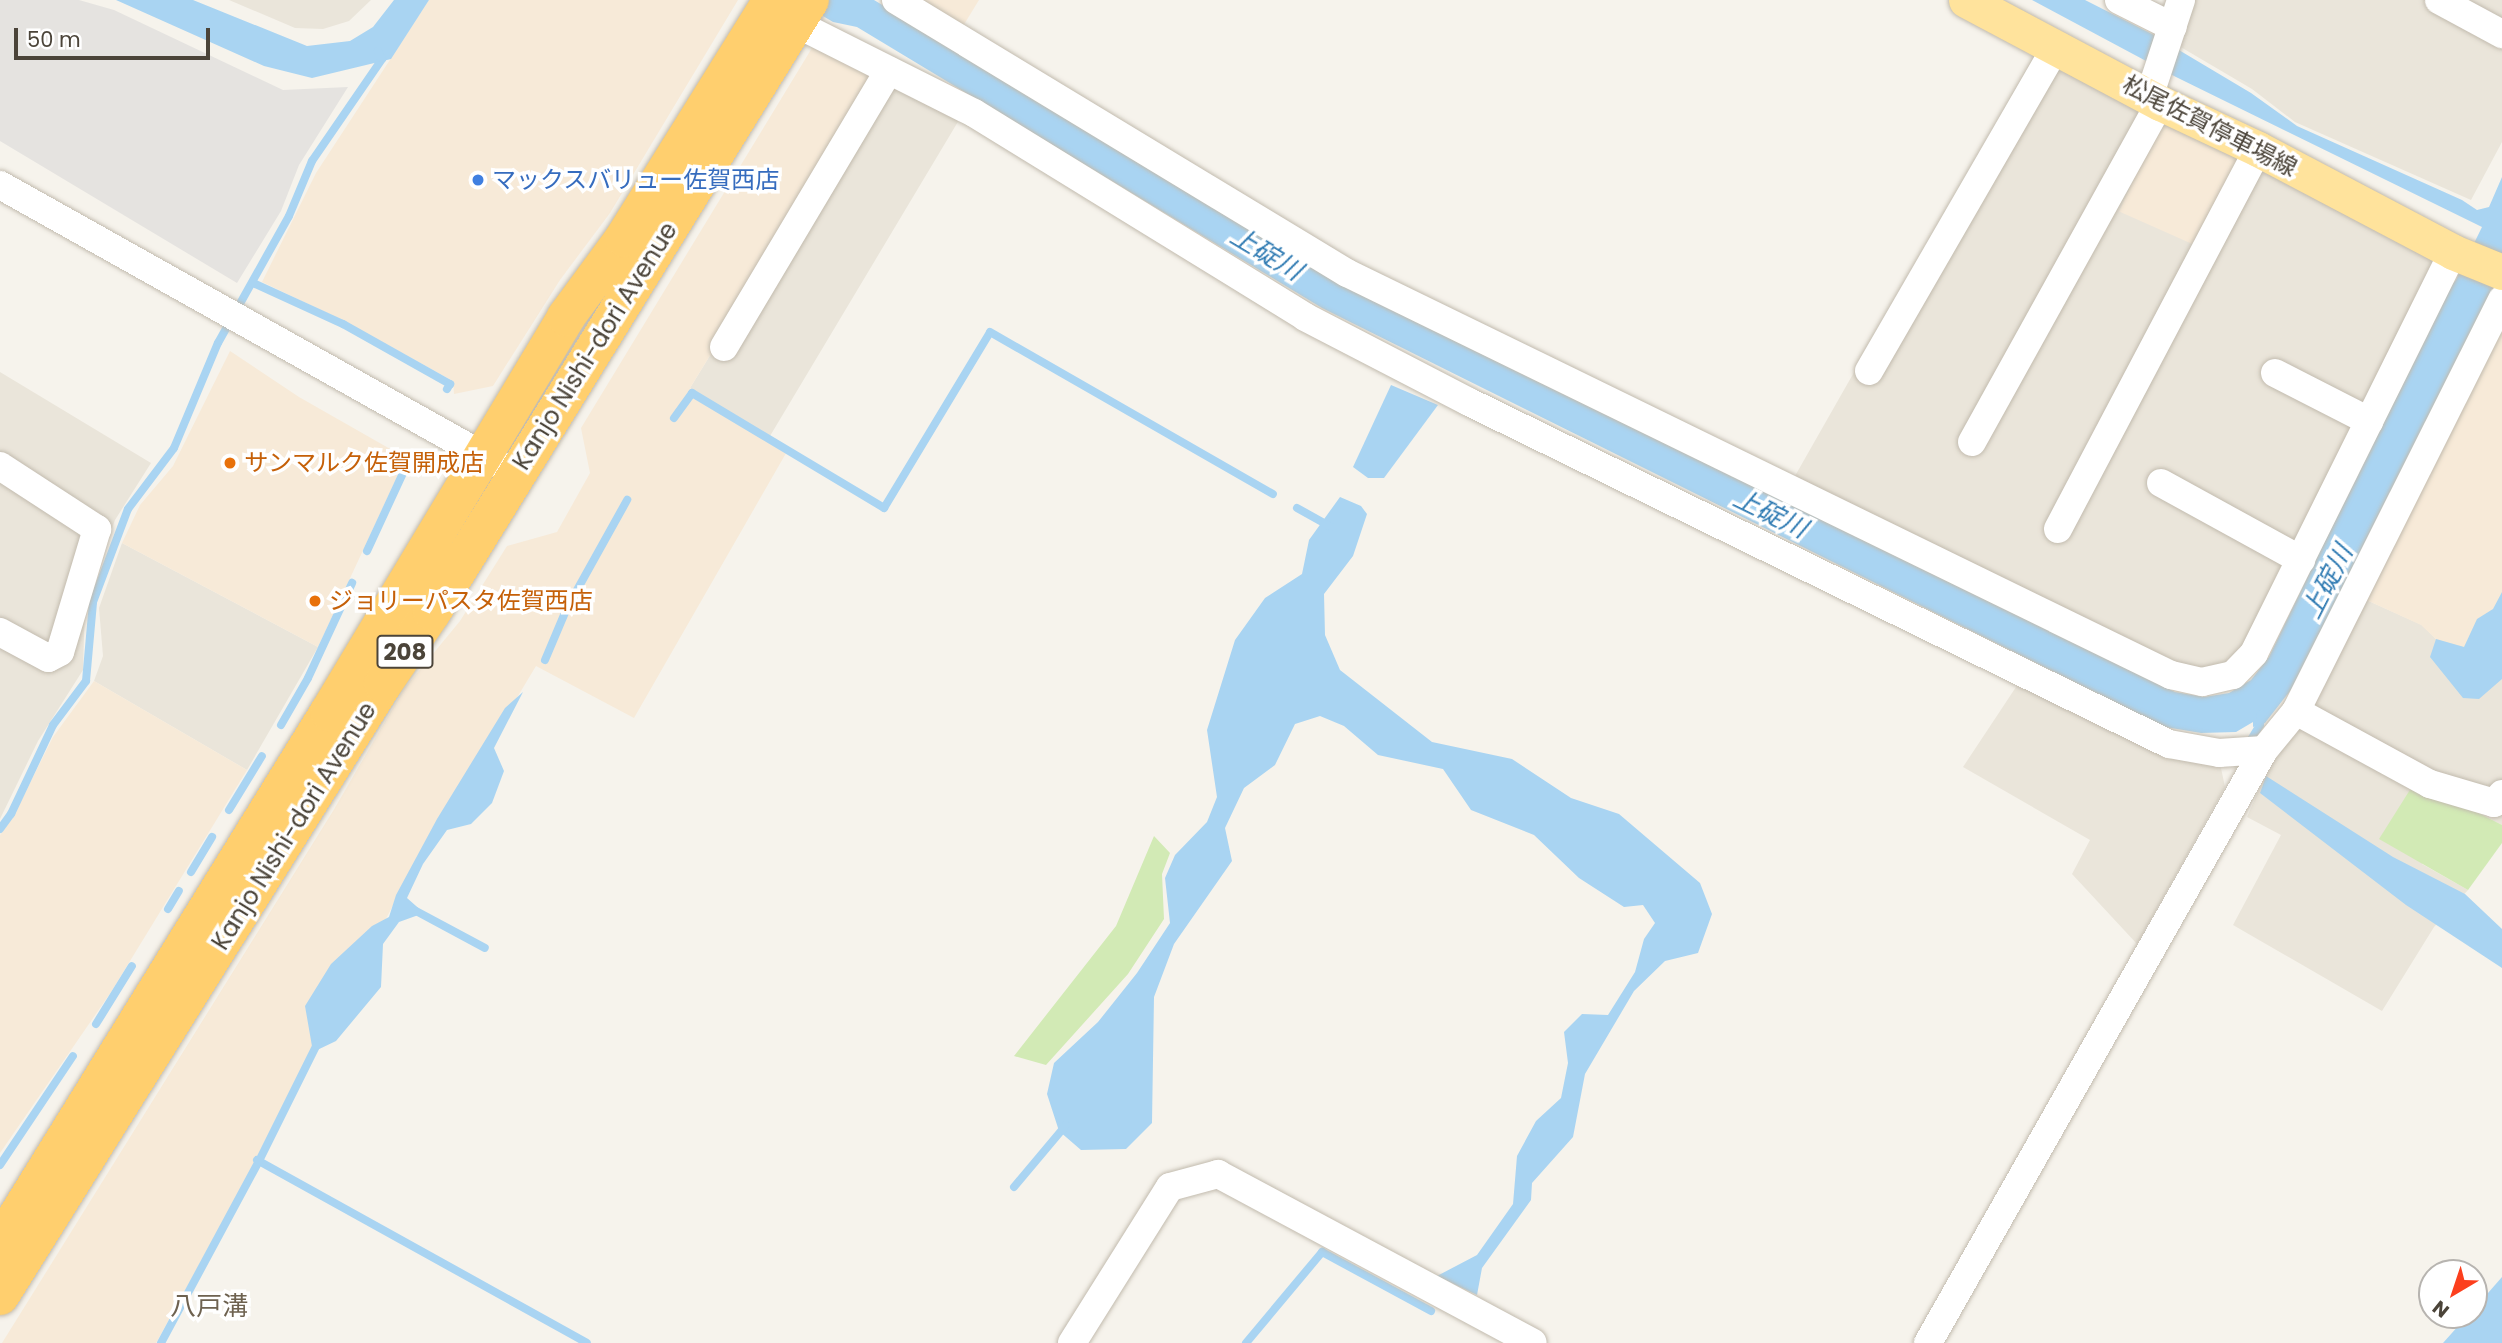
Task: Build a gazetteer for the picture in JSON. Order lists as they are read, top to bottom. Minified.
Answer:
{"streets":{"highway":["Kanjo Nishi-dori Avenue","208"],"main road":["松尾佐賀停車場線"]},"districts":["八戸溝"],"water":["上碇川"],"places":["マックスバリュー佐賀西店","サンマルク佐賀開成店","ジョリーパスタ佐賀西店"],"scale_bar":"50 m","north":"bottom left"}
